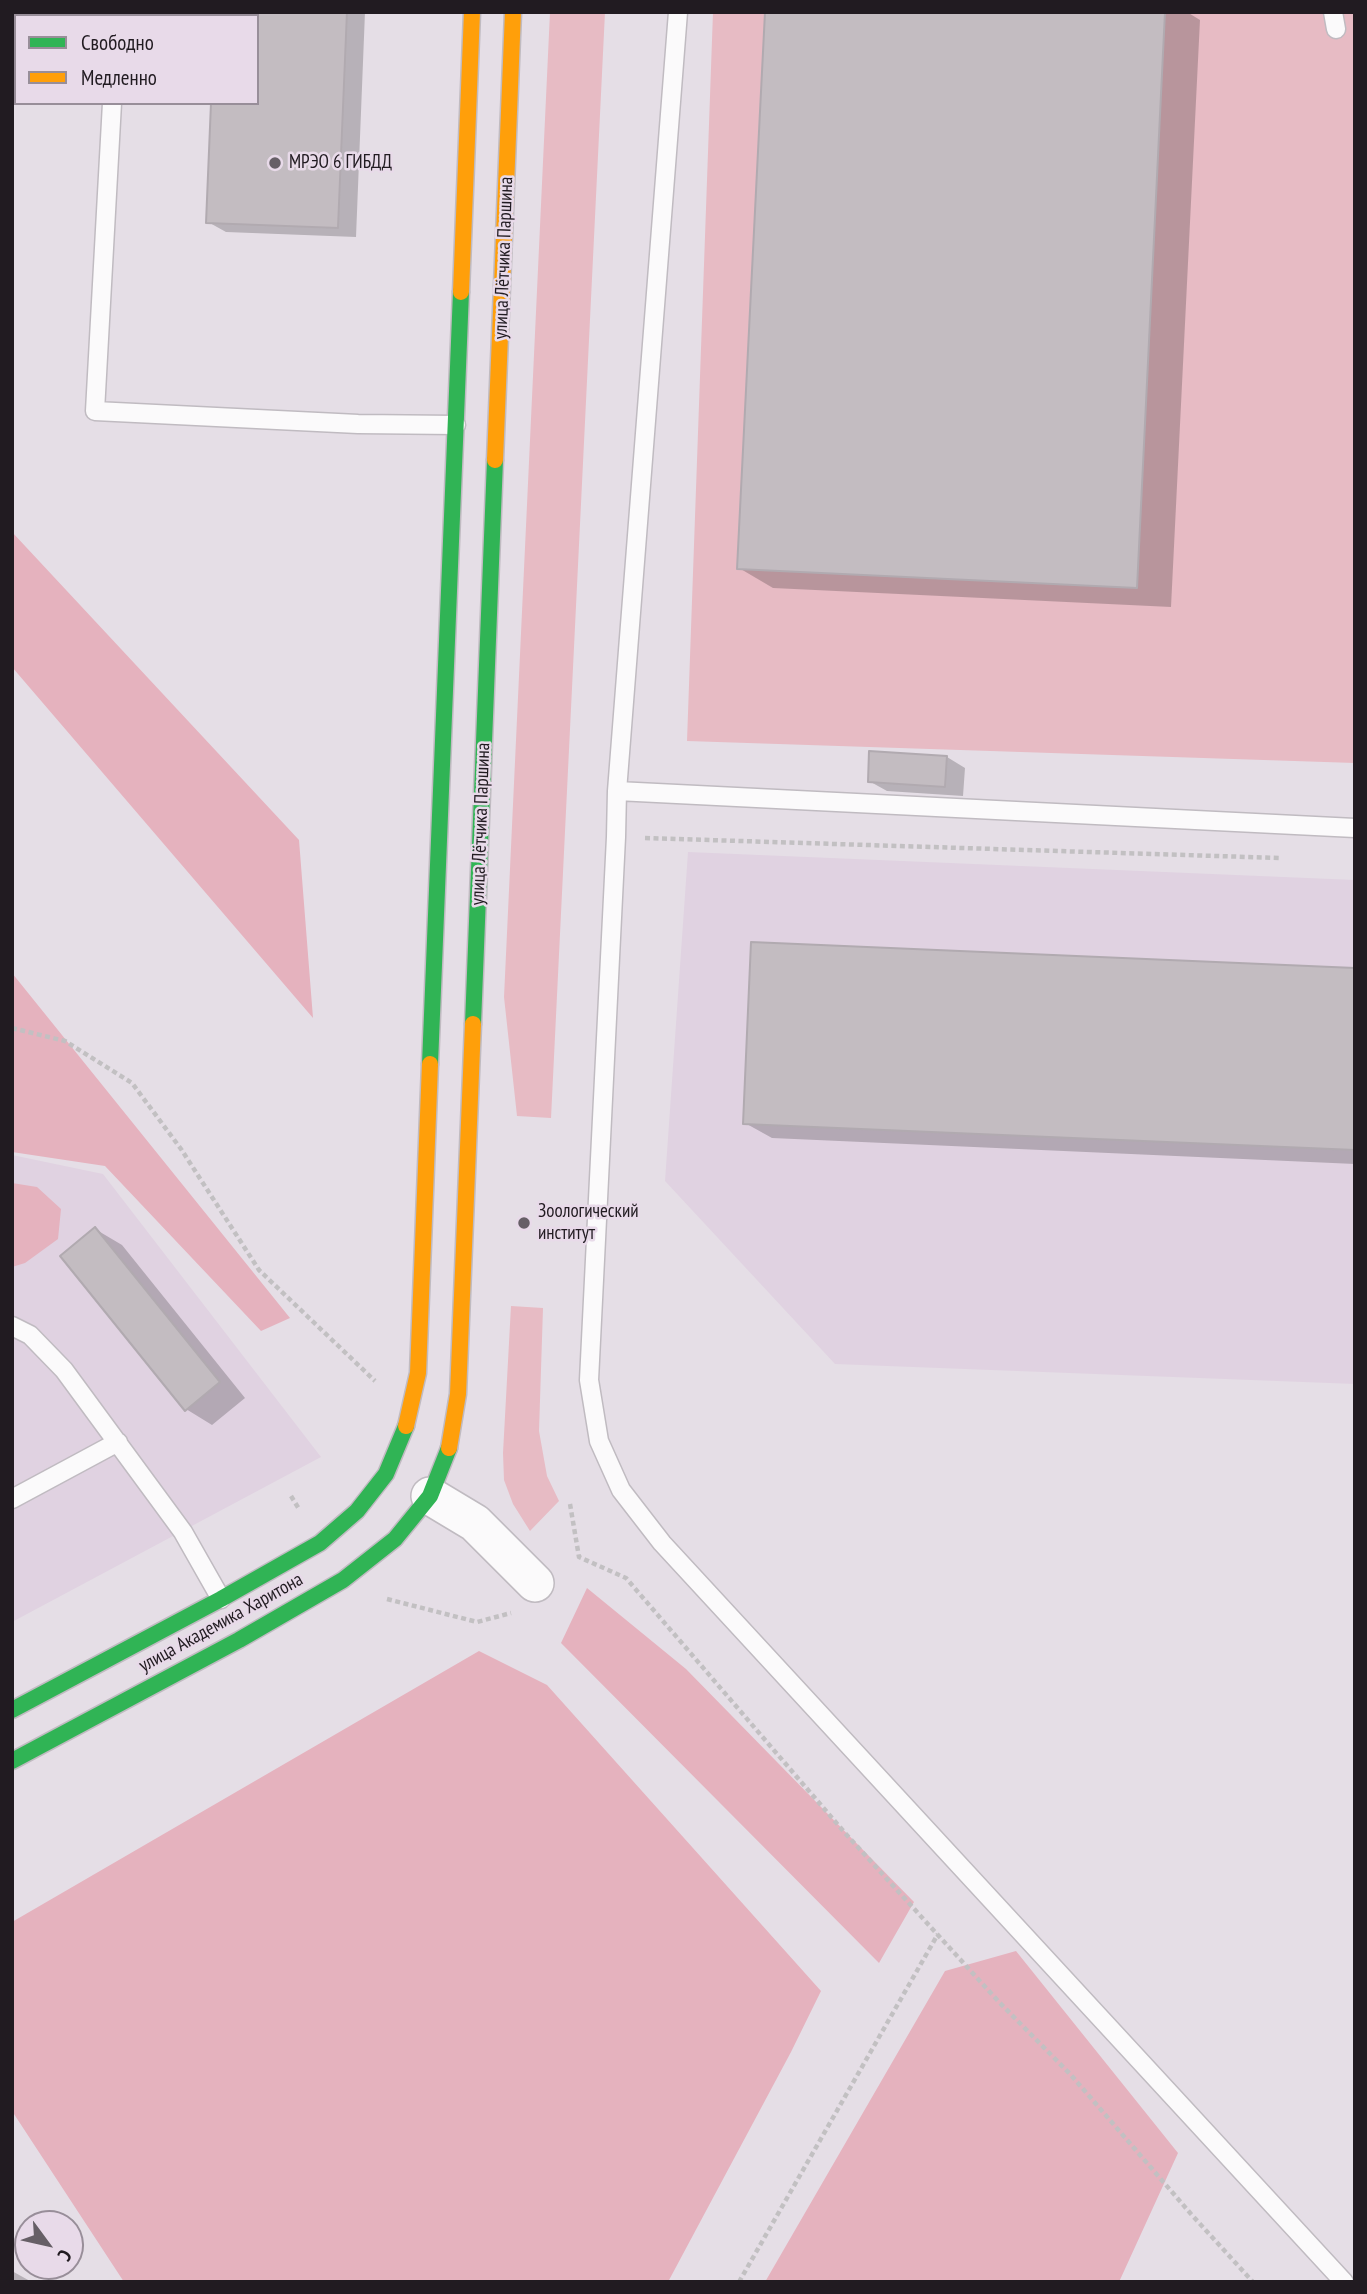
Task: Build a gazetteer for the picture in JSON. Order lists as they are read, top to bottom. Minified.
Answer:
{"streets":{"street":["улица Лётчика Паршина","улица Академика Харитона"]},"crossings":[["улица Лётчика Паршина","улица Академика Харитона"]],"places":["МРЭО 6 ГИБДД","Зоологический институт"],"legend":["Свободно","Медленно"],"north":"bottom right"}
